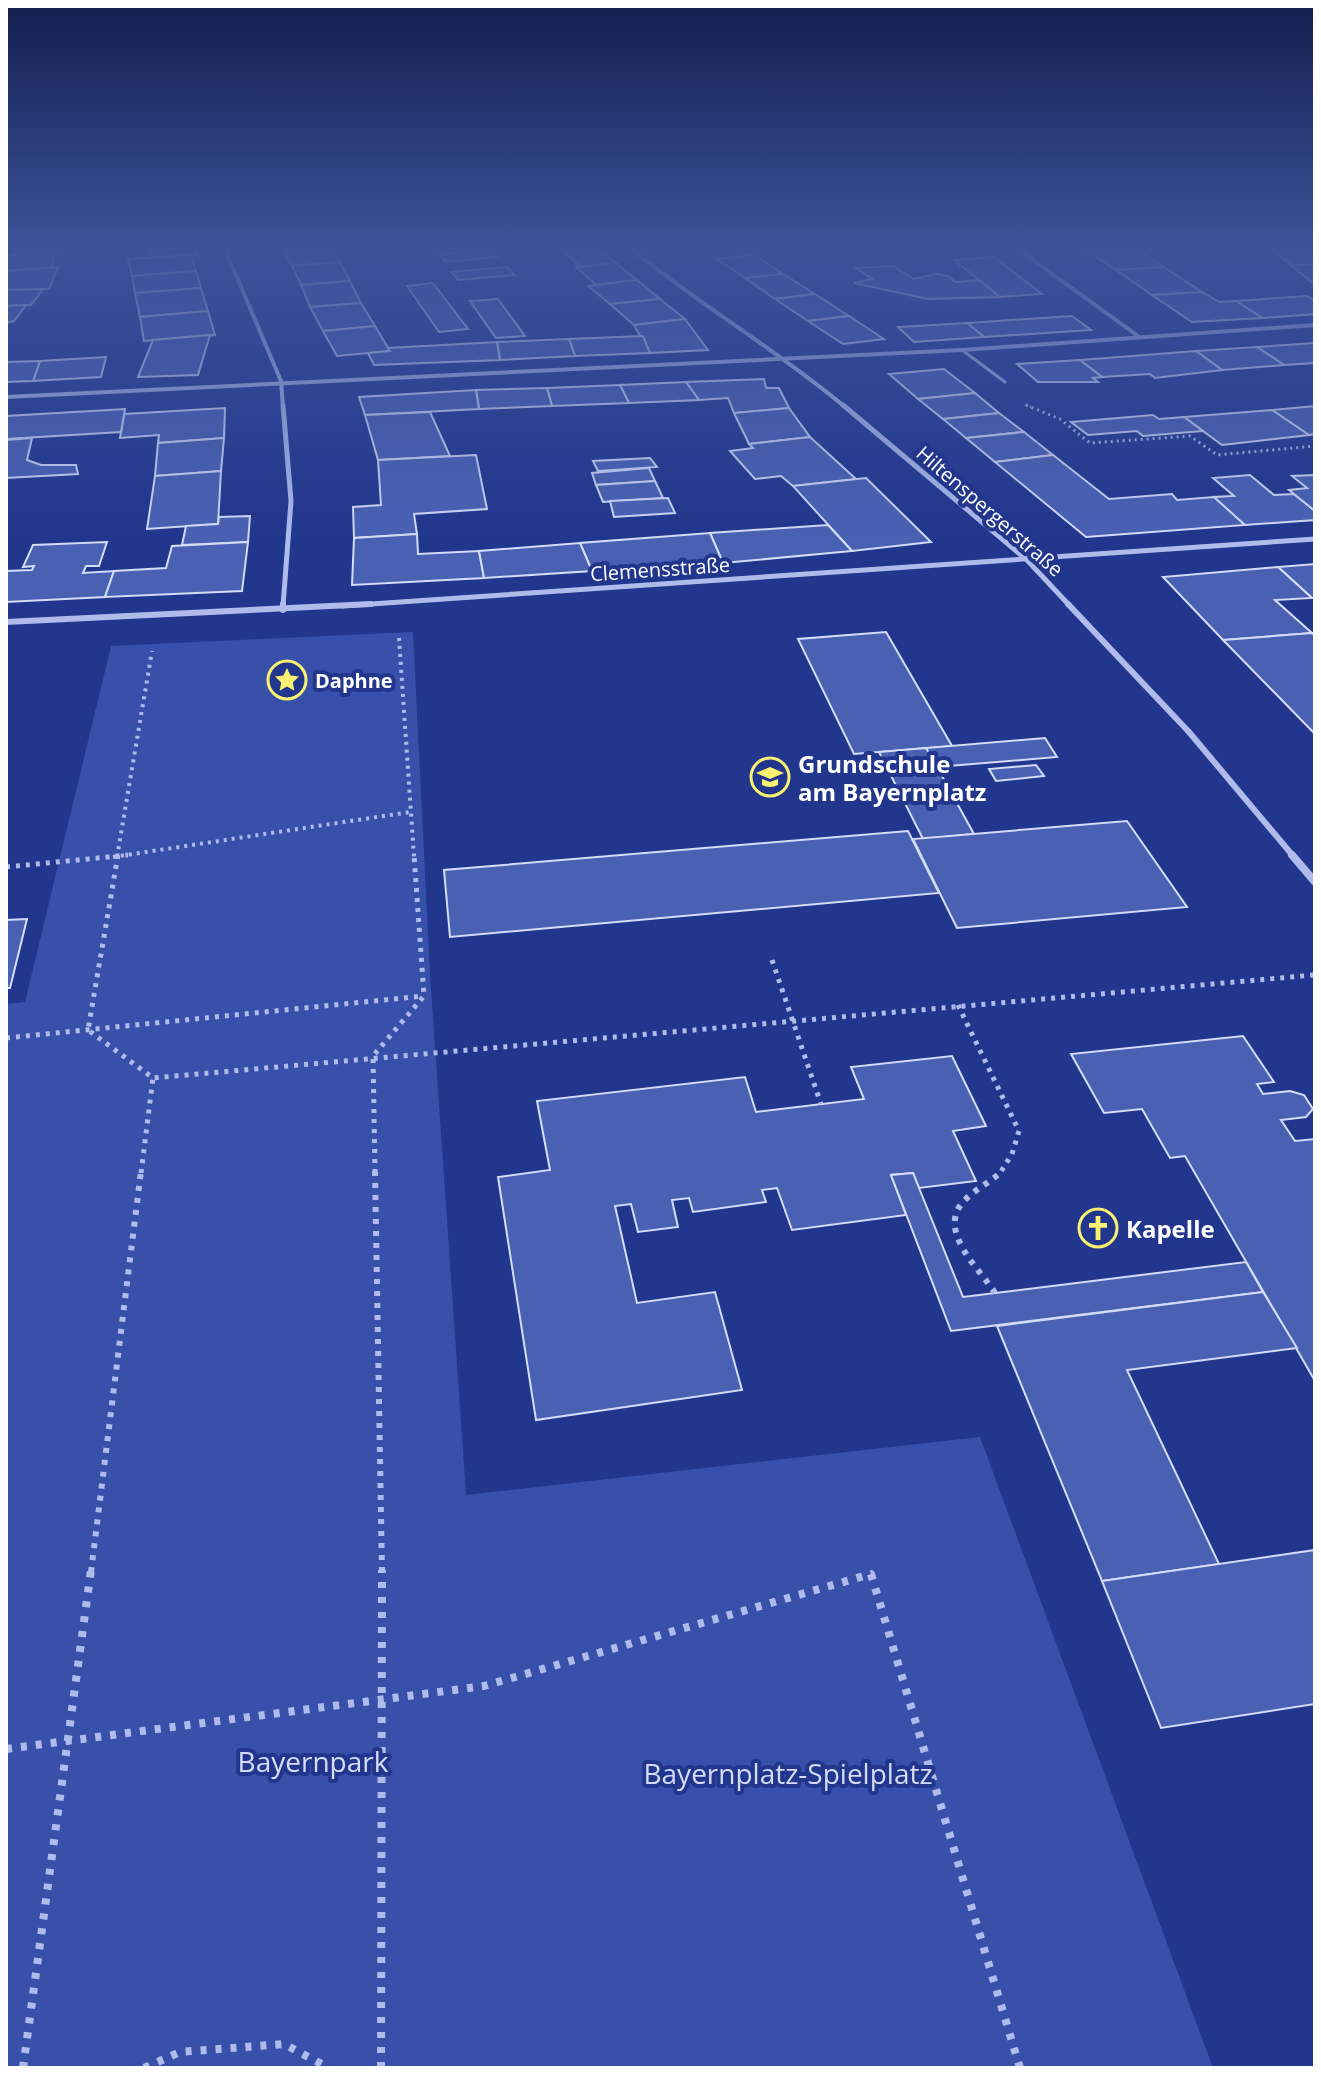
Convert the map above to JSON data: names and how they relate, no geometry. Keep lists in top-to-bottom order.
{
  "streets": {
    "street": ["Hiltenspergerstraße", "Clemensstraße"]
  },
  "crossings": [
    ["Hiltenspergerstraße", "Clemensstraße"]
  ],
  "parks": ["Bayernpark", "Bayernplatz-Spielplatz"],
  "places": {
    "place": ["Daphne"],
    "school or university": ["Grundschule am Bayernplatz"],
    "church": ["Kapelle"]
  }
}
